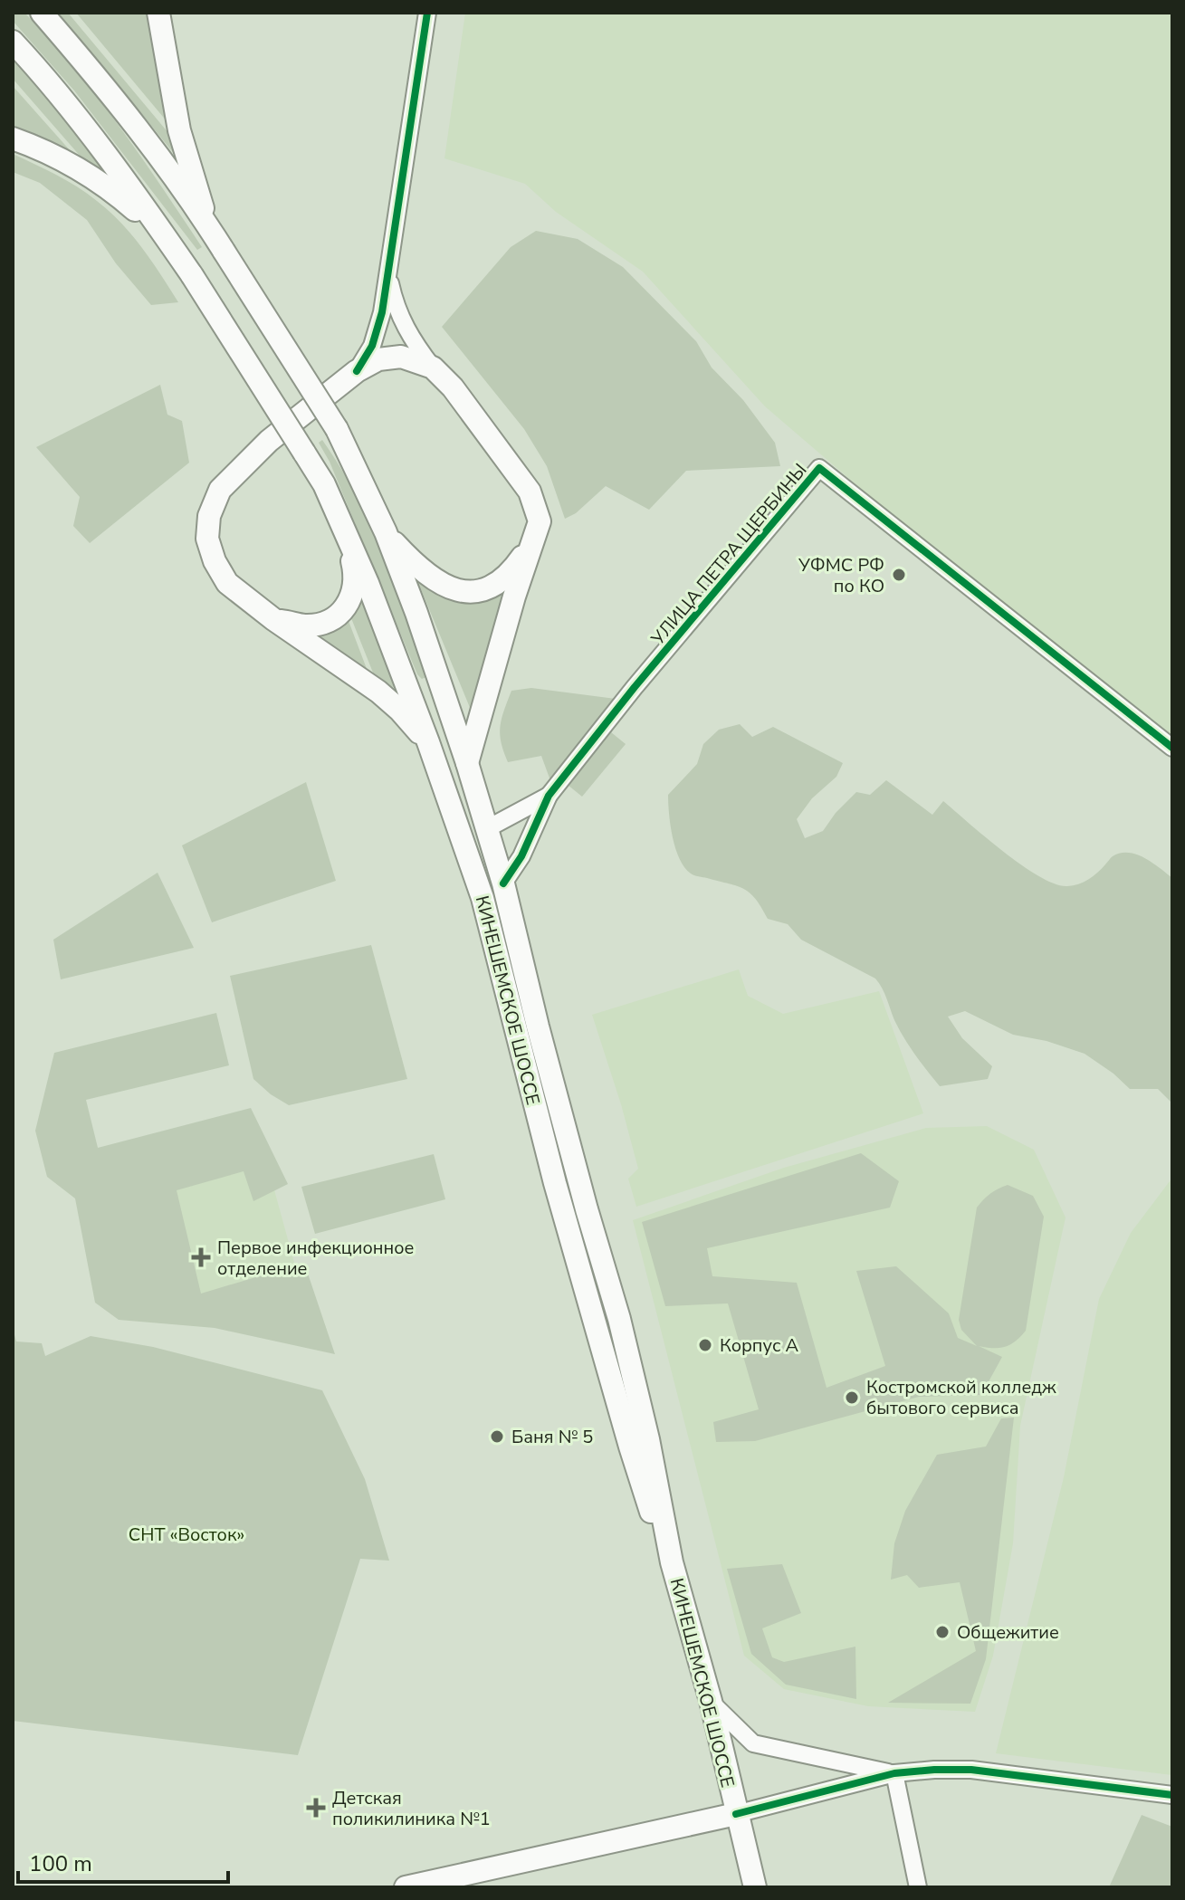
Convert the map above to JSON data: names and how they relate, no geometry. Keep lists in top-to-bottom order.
{
  "streets": {
    "main road": ["КИНЕШЕМСКОЕ ШОССЕ"],
    "street": ["УЛИЦА ПЕТРА ЩЕРБИНЫ"]
  },
  "crossings": [
    ["УЛИЦА ПЕТРА ЩЕРБИНЫ", "КИНЕШЕМСКОЕ ШОССЕ"]
  ],
  "parks": ["СНТ «Восток»"],
  "places": {
    "other": [
      "УФМС РФ по КО",
      "Корпус А",
      "Костромской колледж бытового сервиса",
      "Баня № 5",
      "Общежитие"
    ],
    "health": ["Первое инфекционное отделение", "Детская поликилиника №1"]
  },
  "scale_bar": "100 m"
}
